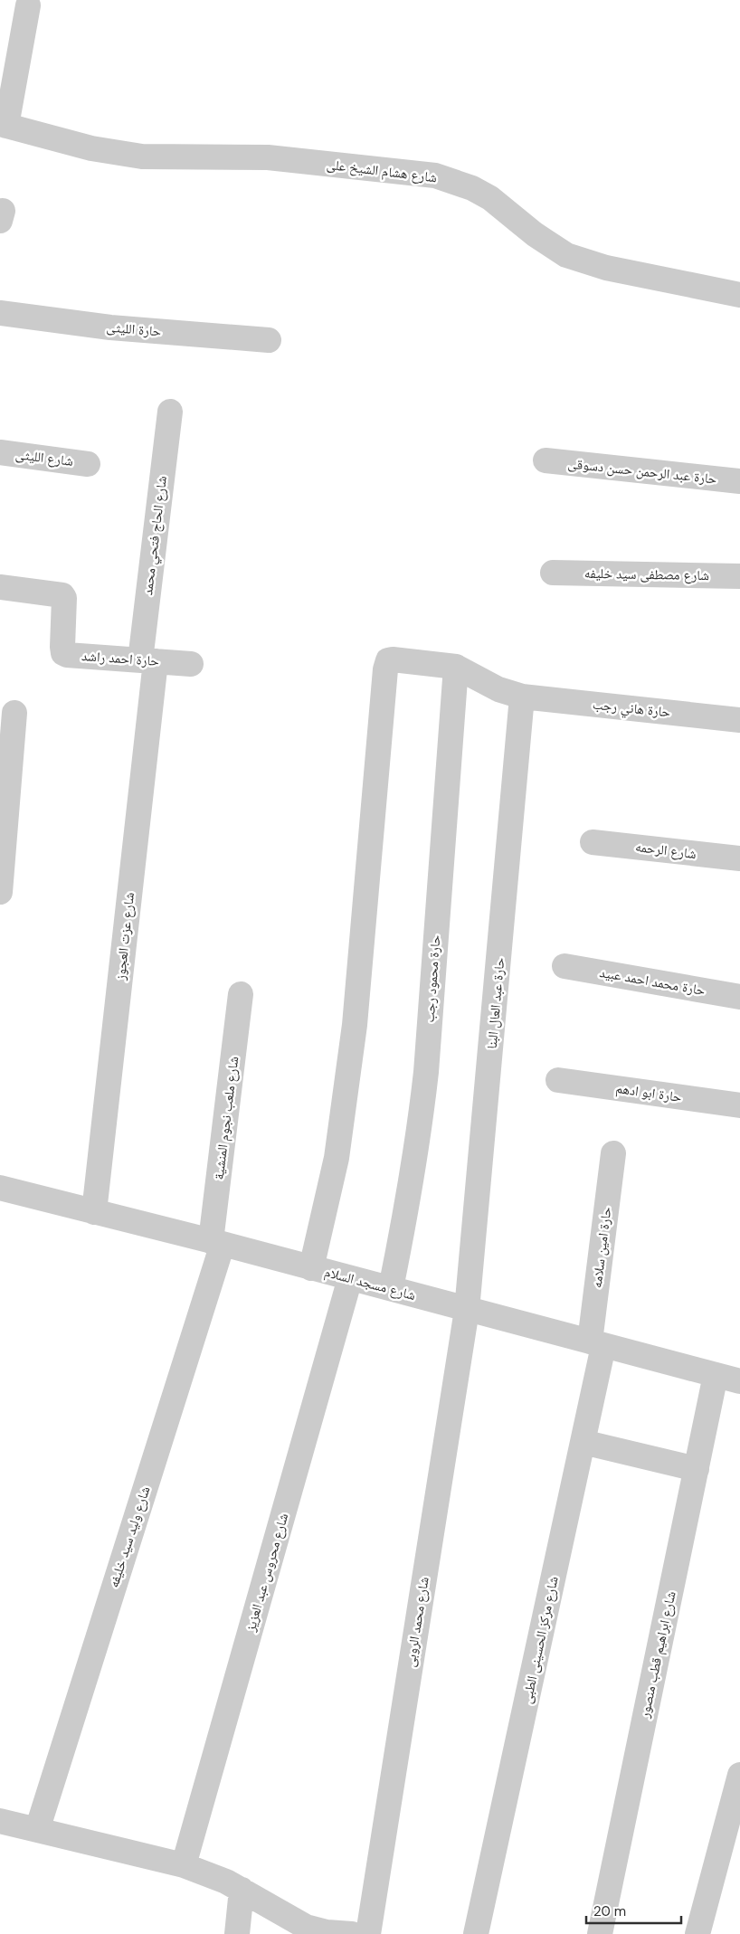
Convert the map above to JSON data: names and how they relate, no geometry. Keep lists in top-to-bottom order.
{
  "streets": {
    "street": [
      "شارع هشام الشيخ على",
      "حارة الليثى",
      "شارع الليثى",
      "حارة عبد الرحمن حسن دسوقى",
      "شارع الحاج فتحي محمد",
      "شارع مصطفى سيد خليفه",
      "حارة احمد راشد",
      "حارة هاني رجب",
      "شارع الرحمه",
      "شارع عزت العجوز",
      "حارة محمود رجب",
      "حارة محمد احمد عبيد",
      "حارة عبد العال البنا",
      "حارة ابو ادهم",
      "شارع ملعب نجوم المنشية",
      "حارة امين سلامه",
      "شارع مسجد السلام",
      "شارع وليد سيد خليفه",
      "شارع محروس عبد العزيز",
      "شارع محمد الروبى",
      "شارع مركز الحسينى الطبى",
      "شارع ابراهيم قطب منصور"
    ]
  },
  "crossings": [
    ["شارع الحاج فتحي محمد", "حارة احمد راشد"],
    ["شارع الحاج فتحي محمد", "شارع عزت العجوز"],
    ["حارة احمد راشد", "شارع عزت العجوز"],
    ["حارة هاني رجب", "حارة محمود رجب"],
    ["حارة هاني رجب", "حارة عبد العال البنا"],
    ["شارع عزت العجوز", "شارع مسجد السلام"],
    ["حارة محمود رجب", "شارع مسجد السلام"],
    ["حارة عبد العال البنا", "شارع مسجد السلام"],
    ["حارة عبد العال البنا", "شارع محمد الروبى"],
    ["شارع ملعب نجوم المنشية", "شارع مسجد السلام"],
    ["شارع ملعب نجوم المنشية", "شارع وليد سيد خليفه"],
    ["حارة امين سلامه", "شارع مسجد السلام"],
    ["حارة امين سلامه", "شارع مركز الحسينى الطبى"],
    ["شارع مسجد السلام", "شارع وليد سيد خليفه"],
    ["شارع مسجد السلام", "شارع محروس عبد العزيز"],
    ["شارع مسجد السلام", "شارع محمد الروبى"],
    ["شارع مسجد السلام", "شارع مركز الحسينى الطبى"],
    ["شارع مسجد السلام", "شارع ابراهيم قطب منصور"]
  ],
  "scale_bar": "20 m"
}
